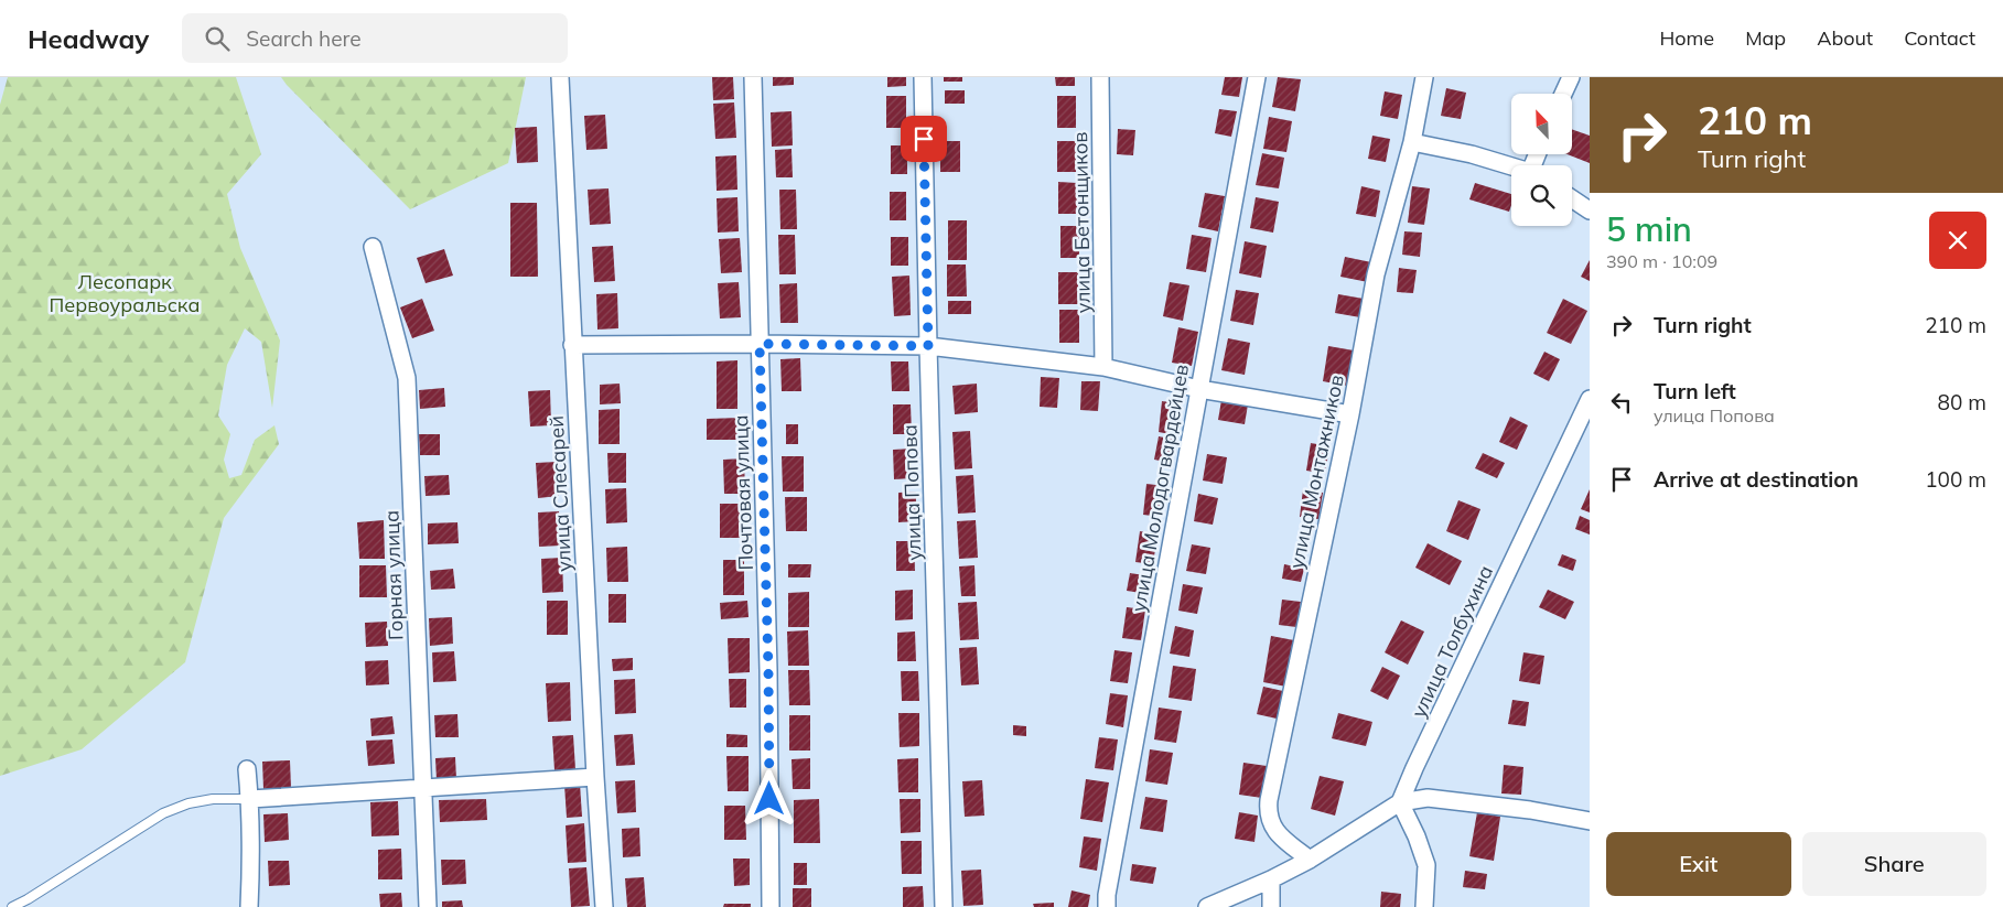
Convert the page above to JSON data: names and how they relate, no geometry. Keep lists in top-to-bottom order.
{
  "streets": {
    "street": [
      "улица Бетонщиков",
      "улица Монтажников",
      "улица Молодогвардейцев",
      "Почтовая улица",
      "улица Попова",
      "улица Слесарей",
      "Горная улица",
      "улица Толбухина"
    ]
  },
  "parks": ["Лесопарк Первоуральска"],
  "north": "top left",
  "page": {
    "header": "Headway",
    "search": "Search here",
    "nav": [
      "Home",
      "Map",
      "About",
      "Contact"
    ],
    "turn": ["210 m", "Turn right"],
    "heading": ["5 min", "390 m · 10:09"],
    "list": [
      {
        "name": "Turn right",
        "value": "210 m"
      },
      {
        "name": "Turn left",
        "note": "улица Попова",
        "value": "80 m"
      },
      {
        "name": "Arrive at destination",
        "value": "100 m"
      }
    ],
    "buttons": ["Exit", "Share"]
  }
}
